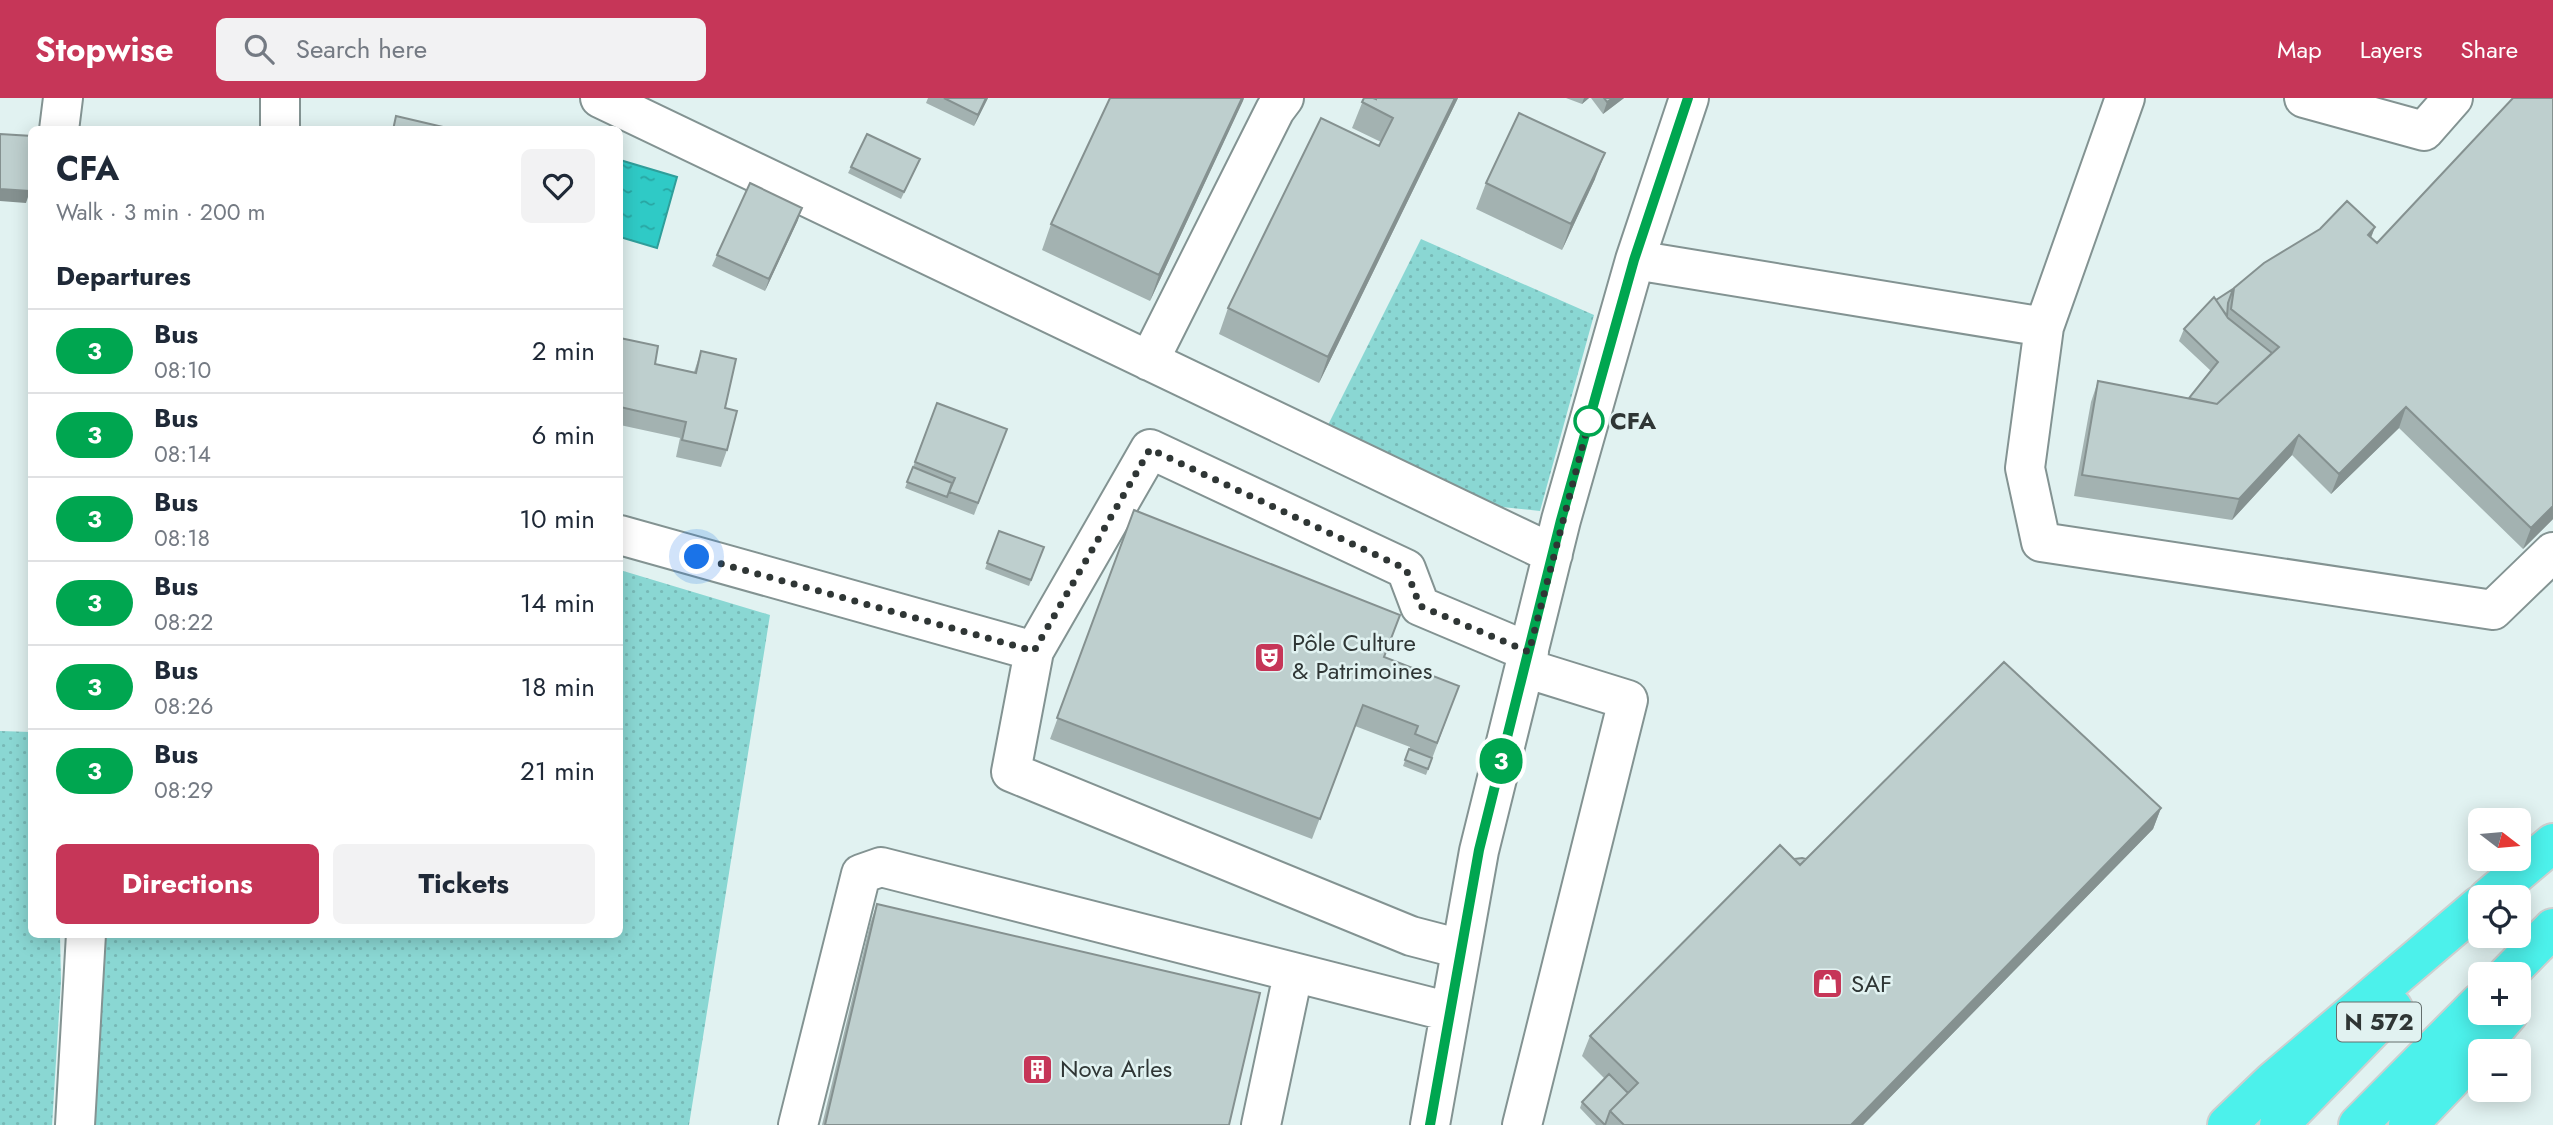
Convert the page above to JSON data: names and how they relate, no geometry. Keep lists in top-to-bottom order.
{
  "streets": {
    "highway": ["N 572"]
  },
  "places": {
    "other": ["CFA"],
    "theatre": ["Pôle Culture & Patrimoines"],
    "shop": ["SAF"],
    "building": ["Nova Arles"]
  },
  "lines": ["bus line 3"],
  "north": "right",
  "page": {
    "header": "Stopwise",
    "search": "Search here",
    "nav": ["Map", "Layers", "Share"],
    "on_map": "3",
    "heading": [
      ["CFA", "Walk · 3 min · 200 m"],
      "Departures"
    ],
    "list": [
      {
        "mark": "3",
        "name": "Bus",
        "note": "08:10",
        "value": "2 min"
      },
      {
        "mark": "3",
        "name": "Bus",
        "note": "08:14",
        "value": "6 min"
      },
      {
        "mark": "3",
        "name": "Bus",
        "note": "08:18",
        "value": "10 min"
      },
      {
        "mark": "3",
        "name": "Bus",
        "note": "08:22",
        "value": "14 min"
      },
      {
        "mark": "3",
        "name": "Bus",
        "note": "08:26",
        "value": "18 min"
      },
      {
        "mark": "3",
        "name": "Bus",
        "note": "08:29",
        "value": "21 min"
      }
    ],
    "map_buttons": ["+", "−"],
    "buttons": ["Directions", "Tickets"]
  }
}
